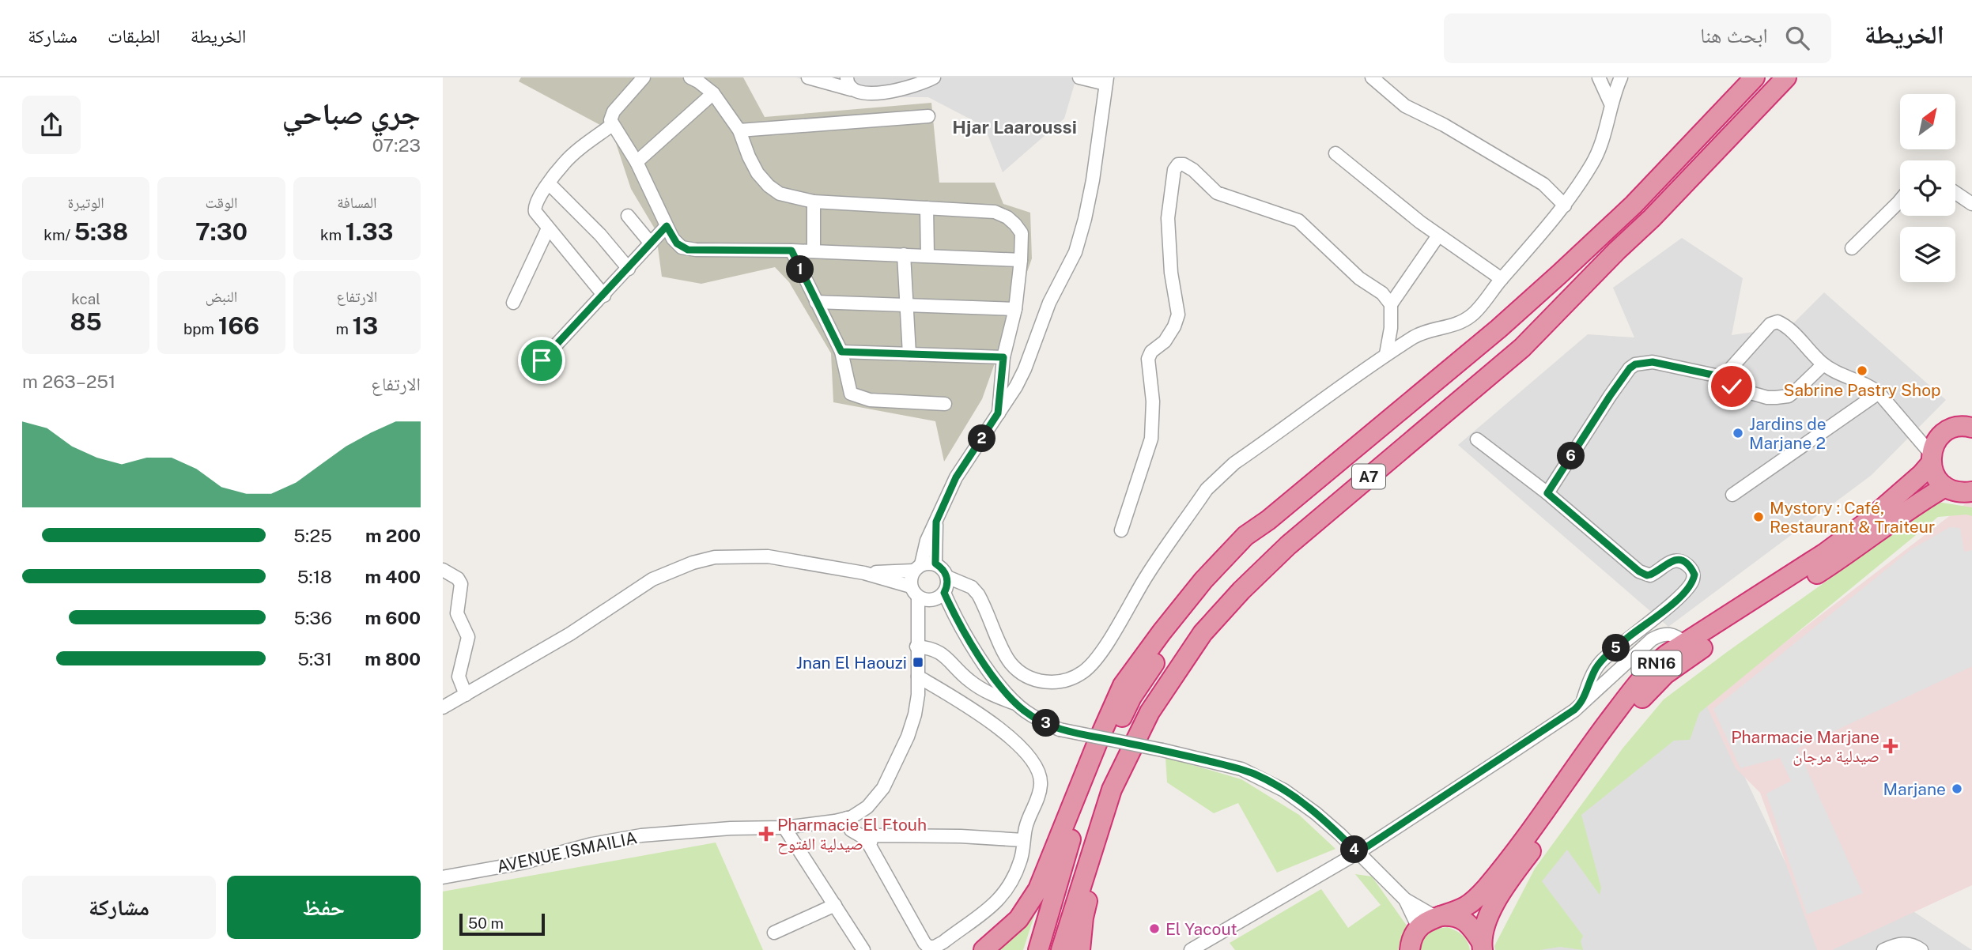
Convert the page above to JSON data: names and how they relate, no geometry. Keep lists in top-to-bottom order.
{
  "streets": {
    "highway": ["A7", "RN16"],
    "street": ["AVENUE ISMAILIA"]
  },
  "districts": ["Hjar Laaroussi"],
  "places": {
    "other": [
      "Sabrine Pastry Shop",
      "Jardins de Marjane 2",
      "Mystory : Café, Restaurant & Traiteur",
      "Marjane",
      "El Yacout"
    ],
    "transit": ["Jnan El Haouzi"],
    "health": ["Pharmacie Marjane صيدلية مرجان", "Pharmacie El Ftouh صيدلية الفتوح"]
  },
  "scale_bar": "50 m",
  "north": "top right",
  "page": {
    "header": "الخريطة",
    "search": "ابحث هنا",
    "nav": ["الخريطة", "الطبقات", "مشاركة"],
    "heading": ["جري صباحي", "07:23"],
    "stats": [
      ["المسافة", "1.33 km"],
      ["الوقت", "7:30"],
      ["الوتيرة", "5:38 /km"],
      ["الارتفاع", "13 m"],
      ["النبض", "166 bpm"],
      ["kcal", "85"]
    ],
    "pins": [
      "1",
      "2",
      "6",
      "5",
      "3",
      "4"
    ],
    "chart": ["الارتفاع", "251–263 m"],
    "list": [
      {
        "name": "200 m",
        "note": "5:25"
      },
      {
        "name": "400 m",
        "note": "5:18"
      },
      {
        "name": "600 m",
        "note": "5:36"
      },
      {
        "name": "800 m",
        "note": "5:31"
      }
    ],
    "buttons": ["حفظ", "مشاركة"],
    "scale": "50 m"
  }
}
